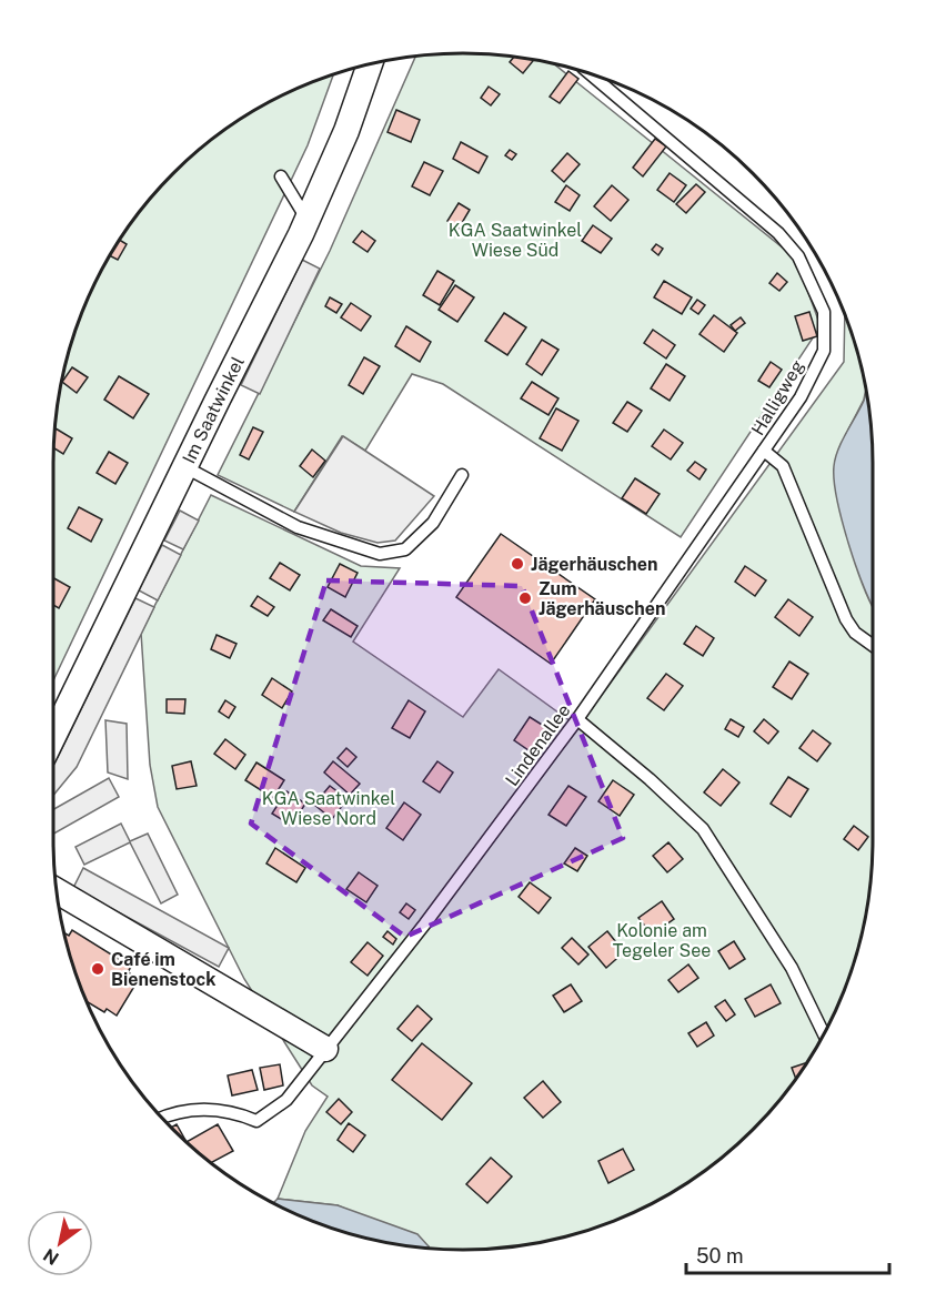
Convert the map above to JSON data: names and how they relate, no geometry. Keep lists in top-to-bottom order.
{
  "streets": {
    "street": ["Im Saatwinkel"],
    "lane": ["Halligweg", "Lindenallee"]
  },
  "crossings": [
    ["Halligweg", "Lindenallee"]
  ],
  "parks": ["KGA Saatwinkel Wiese Süd", "KGA Saatwinkel Wiese Nord", "Kolonie am Tegeler See"],
  "places": ["Jägerhäuschen", "Zum Jägerhäuschen", "Café im Bienenstock"],
  "scale_bar": "50 m",
  "north": "bottom left"
}
